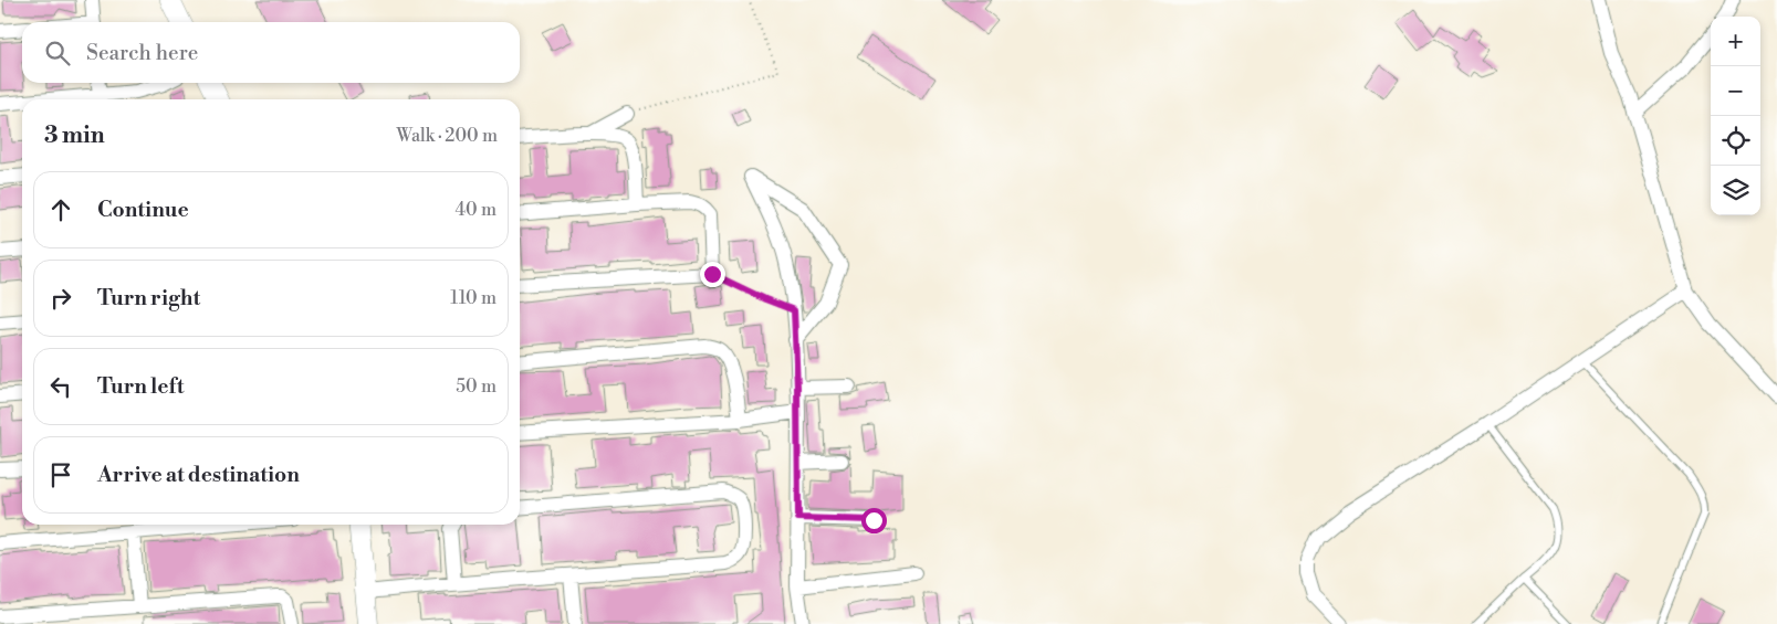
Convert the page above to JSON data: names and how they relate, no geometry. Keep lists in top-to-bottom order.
{
  "page": {
    "map_buttons": ["+", "−"],
    "search": "Search here",
    "heading": ["3 min", "Walk · 200 m"],
    "list": [
      ["Continue", "40 m"],
      ["Turn right", "110 m"],
      ["Turn left", "50 m"],
      "Arrive at destination"
    ]
  }
}
